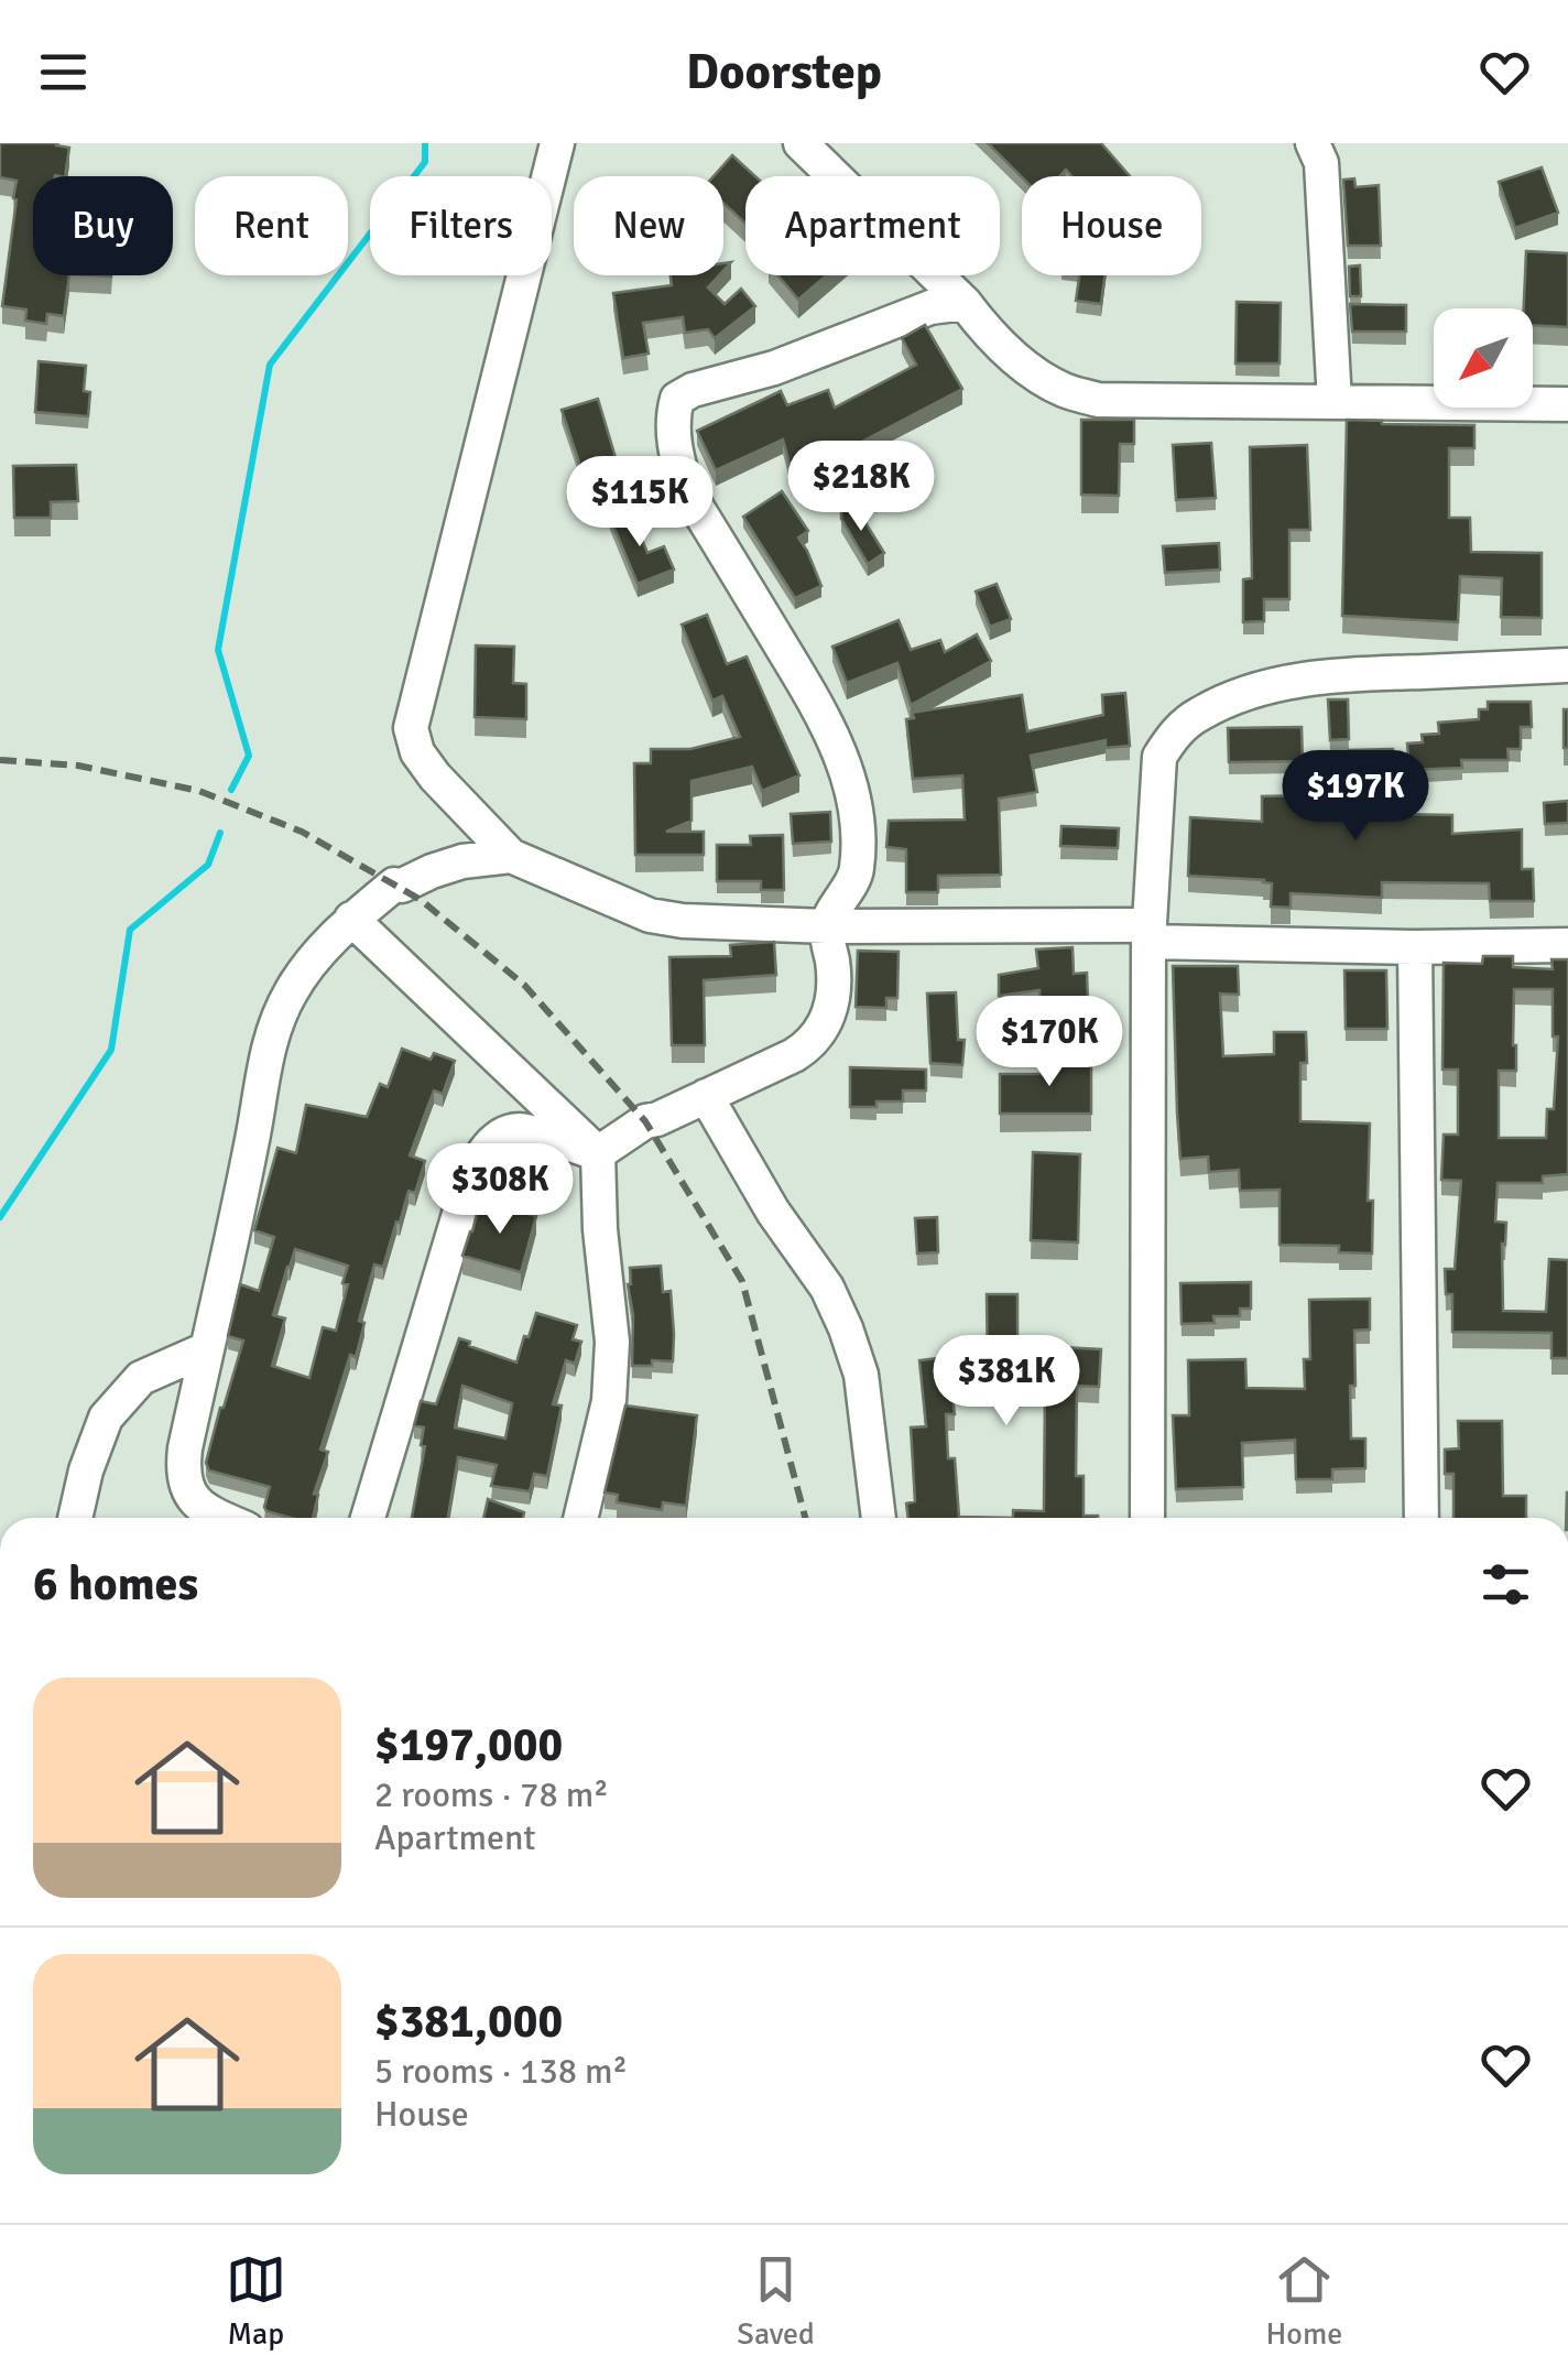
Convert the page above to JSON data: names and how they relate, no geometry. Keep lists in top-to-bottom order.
{
  "north": "bottom left",
  "page": {
    "header": "Doorstep",
    "chip": [
      "Buy",
      "Rent",
      "Filters",
      "New",
      "Apartment",
      "House"
    ],
    "price": [
      "$218K",
      "$115K",
      "$197K",
      "$170K",
      "$308K",
      "$381K"
    ],
    "heading": "6 homes",
    "list": [
      {
        "name": "$197,000",
        "note": "2 rooms · 78 m² · Apartment"
      },
      {
        "name": "$381,000",
        "note": "5 rooms · 138 m² · House"
      }
    ],
    "tabs": ["Map", "Saved", "Home"]
  }
}
